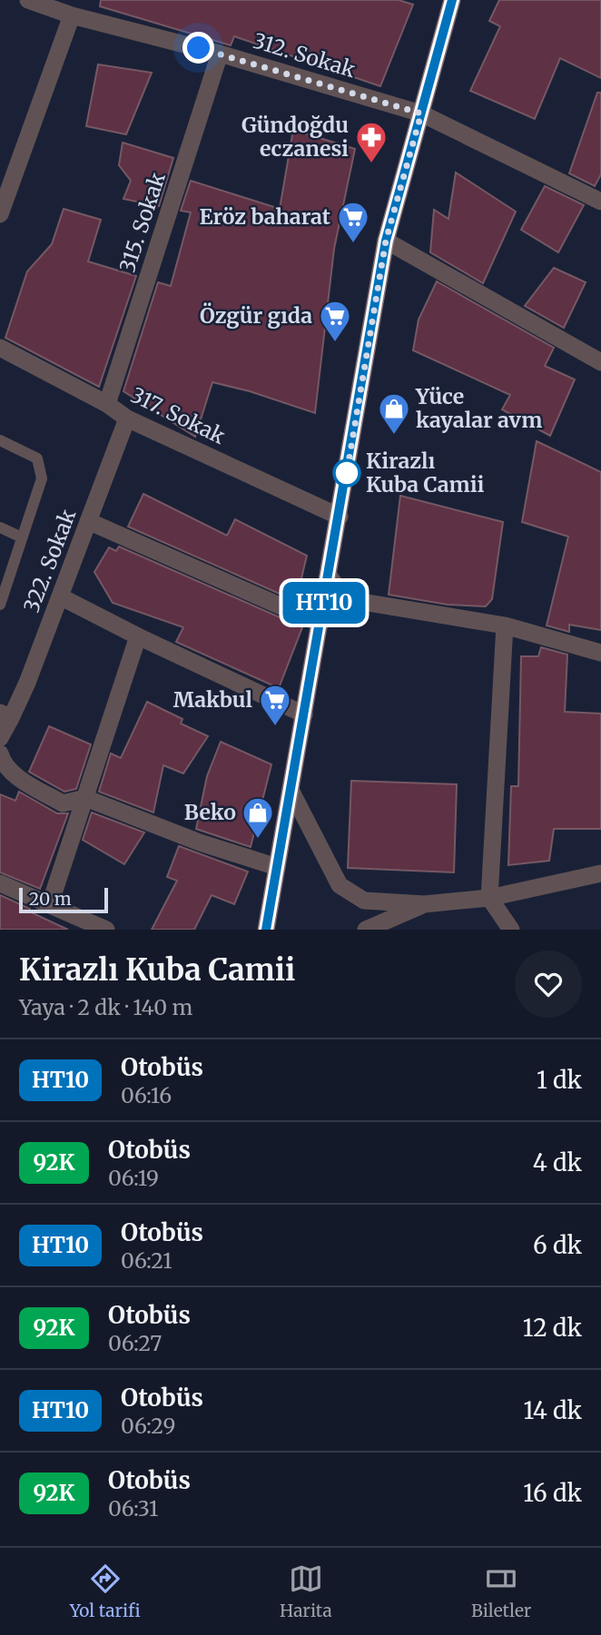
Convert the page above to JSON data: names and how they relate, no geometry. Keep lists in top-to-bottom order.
{
  "streets": {
    "street": [
      "312. Sokak",
      "315. Sokak",
      "317. Sokak",
      "322. Sokak"
    ]
  },
  "crossings": [
    ["312. Sokak", "315. Sokak"],
    ["315. Sokak", "317. Sokak"],
    ["317. Sokak", "322. Sokak"]
  ],
  "places": {
    "pharmacy": ["Gündoğdu eczanesi"],
    "supermarket": ["Eröz baharat", "Özgür gıda", "Makbul"],
    "shop": ["Yüce kayalar avm", "Beko"],
    "other": ["Kirazlı Kuba Camii"]
  },
  "lines": ["bus line HT10"],
  "scale_bar": "20 m",
  "page": {
    "on_map": "HT10",
    "scale": "20 m",
    "heading": ["Kirazlı Kuba Camii", "Yaya · 2 dk · 140 m"],
    "list": [
      {
        "mark": "HT10",
        "name": "Otobüs",
        "note": "06:16",
        "value": "1 dk"
      },
      {
        "mark": "92K",
        "name": "Otobüs",
        "note": "06:19",
        "value": "4 dk"
      },
      {
        "mark": "HT10",
        "name": "Otobüs",
        "note": "06:21",
        "value": "6 dk"
      },
      {
        "mark": "92K",
        "name": "Otobüs",
        "note": "06:27",
        "value": "12 dk"
      },
      {
        "mark": "HT10",
        "name": "Otobüs",
        "note": "06:29",
        "value": "14 dk"
      },
      {
        "mark": "92K",
        "name": "Otobüs",
        "note": "06:31",
        "value": "16 dk"
      }
    ],
    "tabs": ["Yol tarifi", "Harita", "Biletler"]
  }
}
